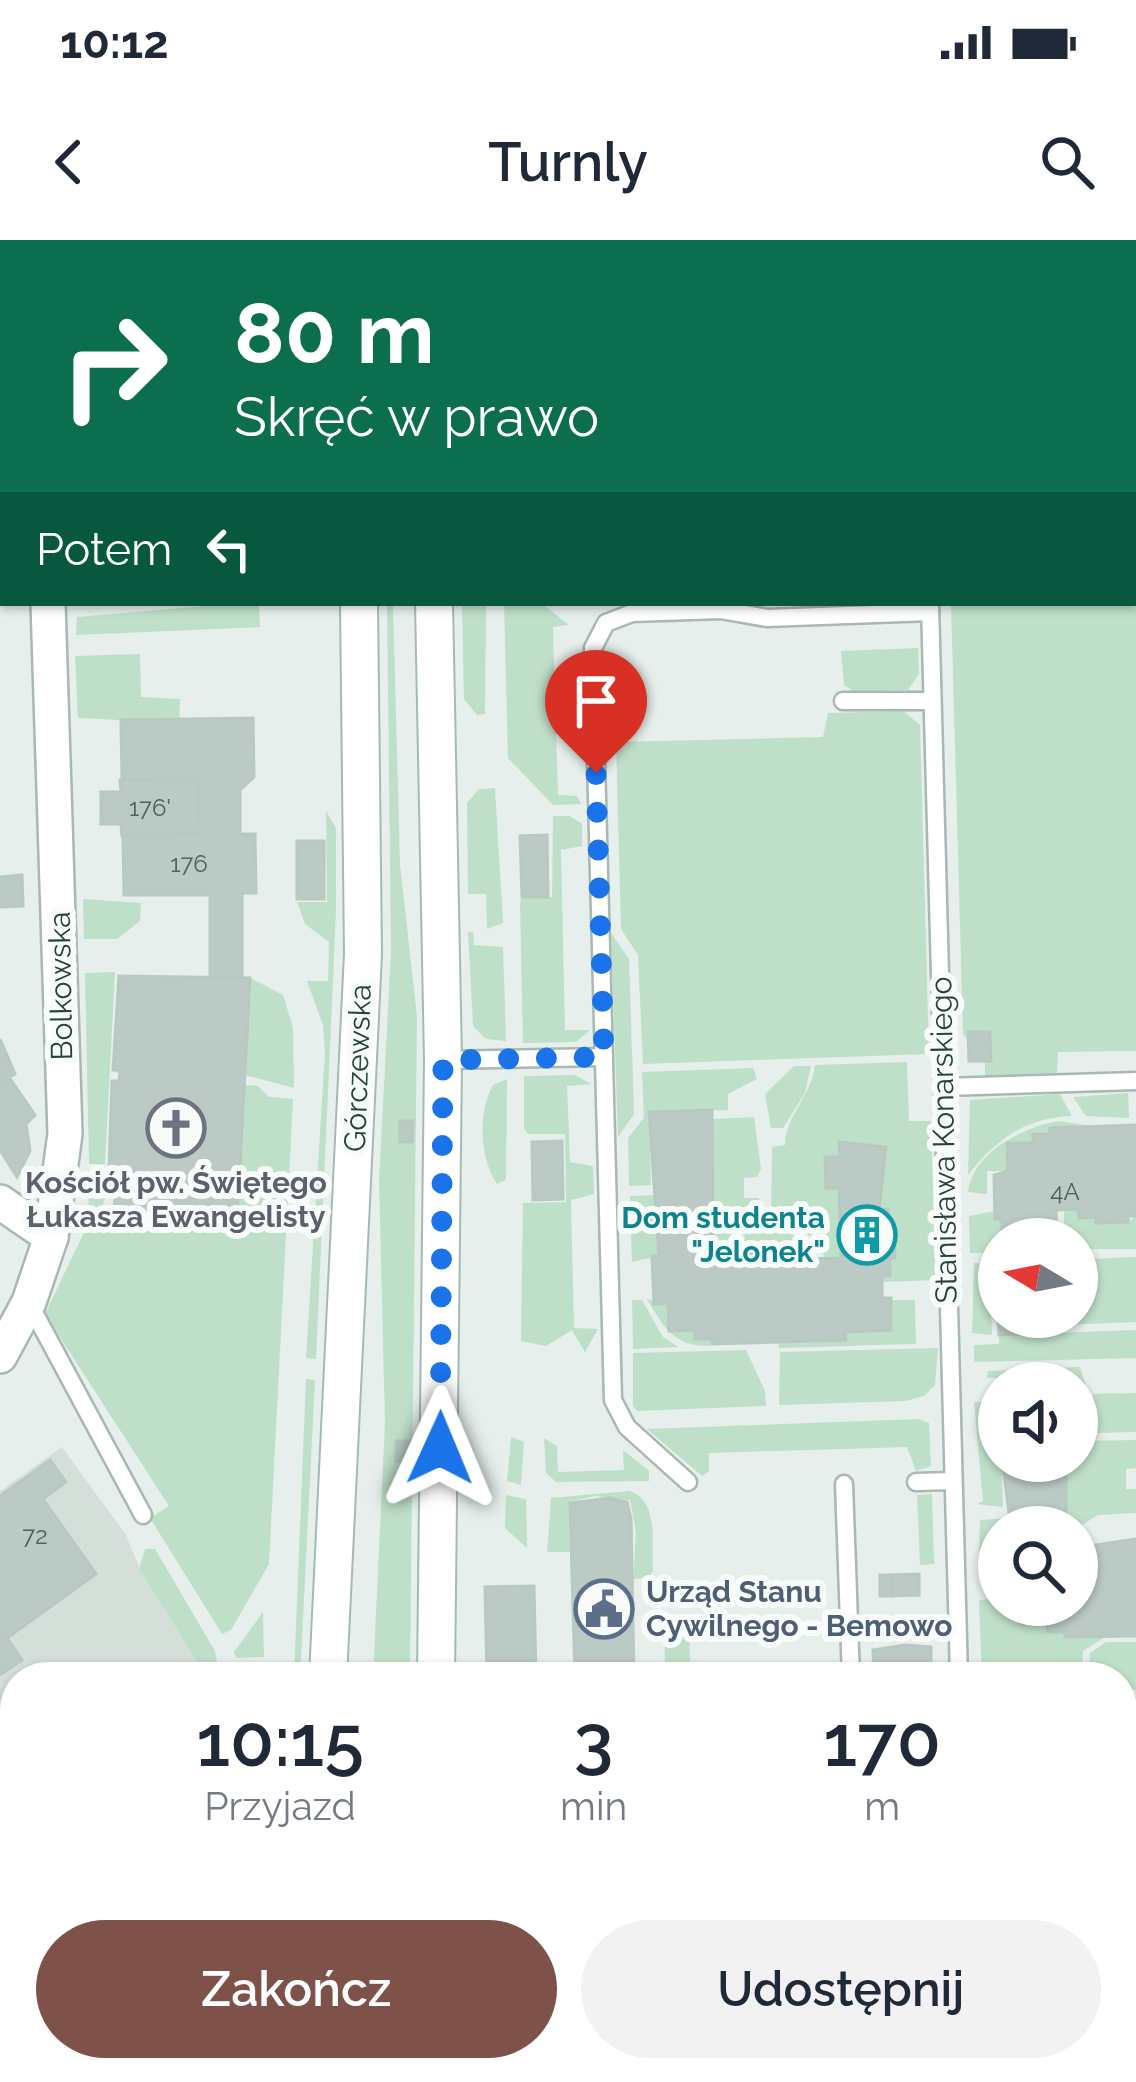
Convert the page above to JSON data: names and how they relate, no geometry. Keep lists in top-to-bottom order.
{
  "streets": {
    "main road": ["Górczewska"],
    "street": ["Bolkowska"],
    "lane": ["Stanisława Konarskiego"]
  },
  "places": {
    "church": ["Kościół pw. Świętego Łukasza Ewangelisty"],
    "building": ["Dom studenta \"Jelonek\""],
    "public building": ["Urząd Stanu Cywilnego - Bemowo"]
  },
  "house_numbers": [
    "176'",
    "176",
    "4A",
    "72"
  ],
  "north": "left",
  "page": {
    "status": "10:12",
    "header": "Turnly",
    "turn": ["80 m", "Skręć w prawo"],
    "then": "Potem",
    "eta": [
      "10:15",
      "Przyjazd",
      "3",
      "min",
      "170",
      "m"
    ],
    "buttons": ["Zakończ", "Udostępnij"]
  }
}
